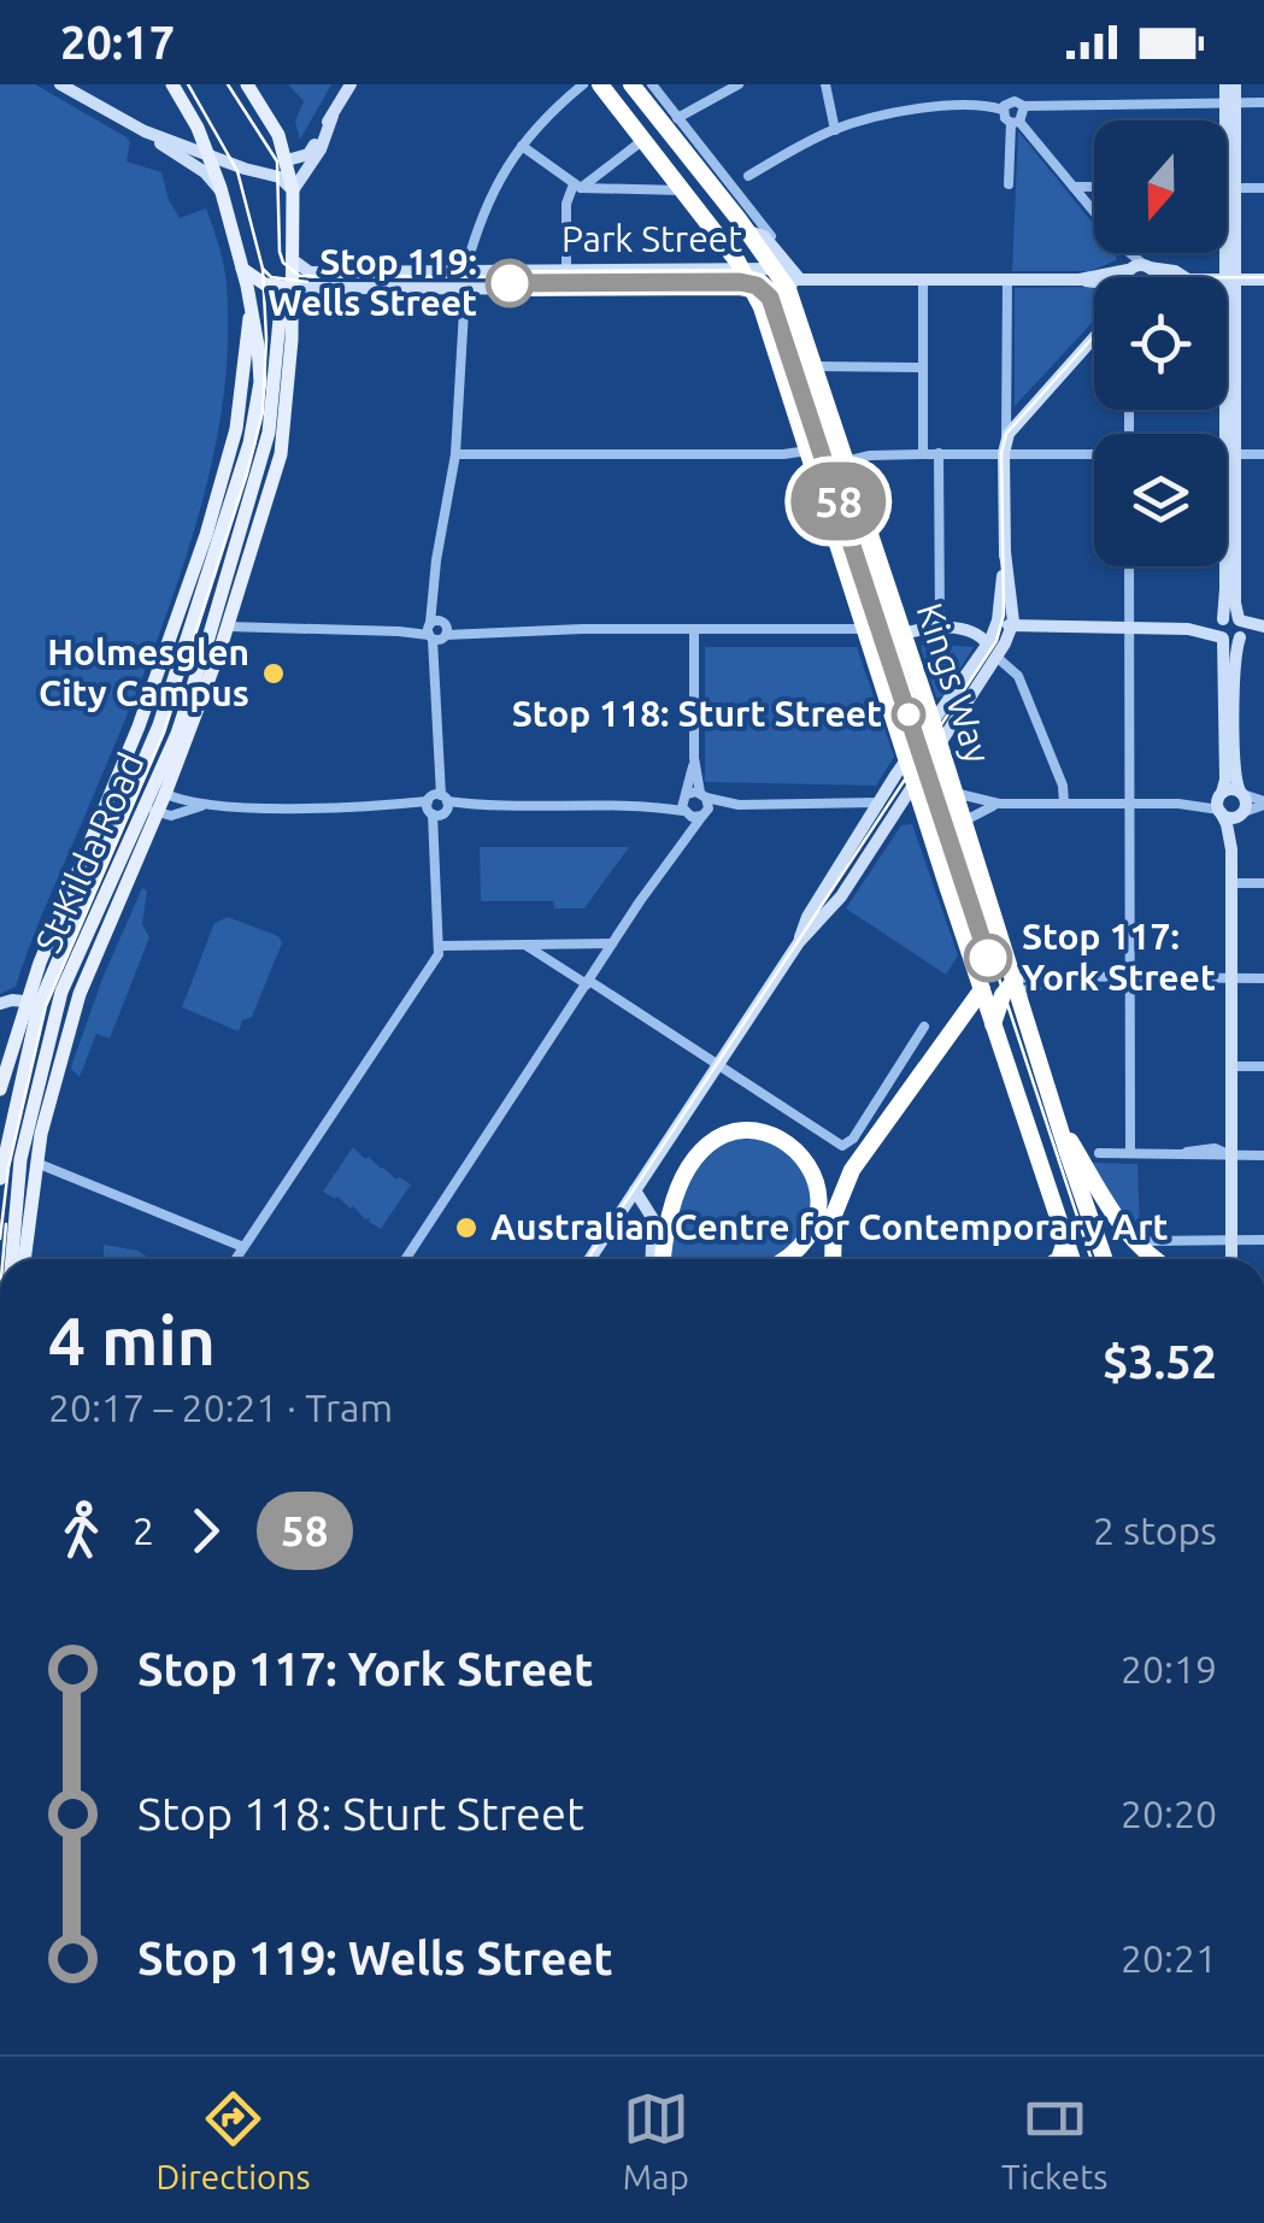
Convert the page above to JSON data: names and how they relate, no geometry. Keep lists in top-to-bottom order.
{
  "streets": {
    "highway": ["Kings Way"],
    "main road": ["St Kilda Road"],
    "street": ["Park Street"]
  },
  "crossings": [
    ["Park Street", "Kings Way"],
    ["Park Street", "St Kilda Road"]
  ],
  "places": [
    "Stop 119: Wells Street",
    "Holmesglen City Campus",
    "Stop 118: Sturt Street",
    "Stop 117: York Street",
    "Australian Centre for Contemporary Art"
  ],
  "lines": ["tram line 58"],
  "north": "bottom",
  "page": {
    "status": "20:17",
    "on_map": "58",
    "heading": ["4 min", "20:17 – 20:21 · Tram", "$3.52"],
    "legs": ["2", "58", "2 stops"],
    "list": [
      {
        "name": "Stop 117: York Street",
        "value": "20:19"
      },
      {
        "name": "Stop 118: Sturt Street",
        "value": "20:20"
      },
      {
        "name": "Stop 119: Wells Street",
        "value": "20:21"
      }
    ],
    "tabs": ["Directions", "Map", "Tickets"]
  }
}
